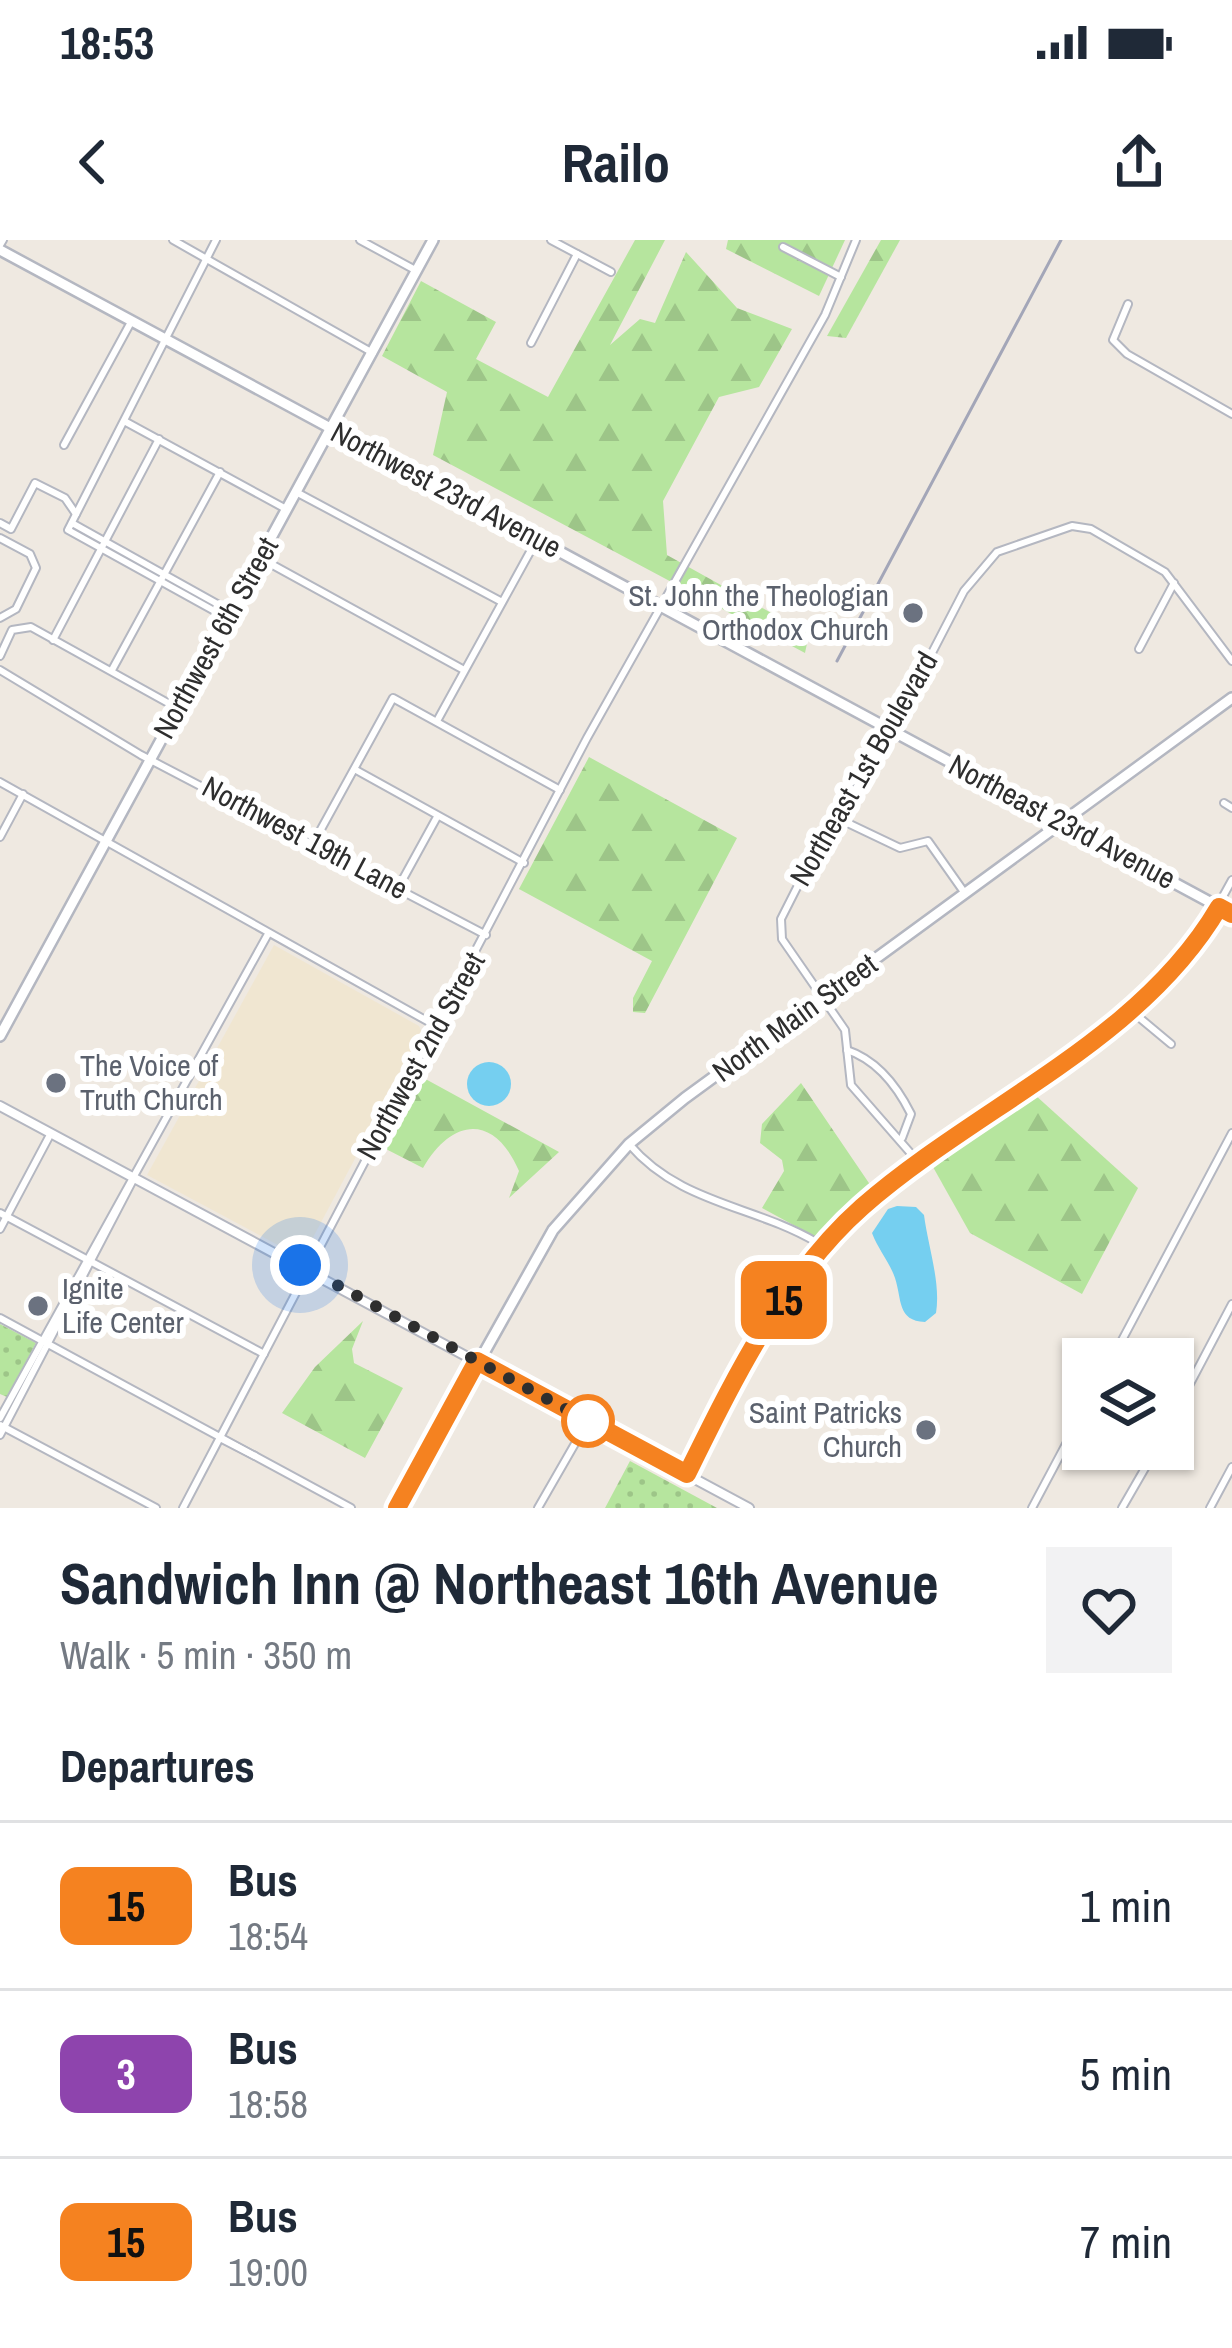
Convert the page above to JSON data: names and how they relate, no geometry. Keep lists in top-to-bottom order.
{
  "streets": {
    "main road": [
      "Northwest 23rd Avenue",
      "Northwest 6th Street",
      "Northeast 23rd Avenue",
      "North Main Street"
    ],
    "street": ["Northeast 1st Boulevard", "Northwest 19th Lane", "Northwest 2nd Street"]
  },
  "crossings": [
    ["Northwest 23rd Avenue", "Northwest 6th Street"],
    ["Northwest 23rd Avenue", "Northeast 1st Boulevard"],
    ["Northwest 23rd Avenue", "Northeast 23rd Avenue"],
    ["Northwest 23rd Avenue", "Northwest 2nd Street"],
    ["Northwest 6th Street", "Northwest 19th Lane"],
    ["Northeast 1st Boulevard", "Northeast 23rd Avenue"],
    ["Northeast 1st Boulevard", "North Main Street"],
    ["Northeast 23rd Avenue", "North Main Street"],
    ["Northwest 19th Lane", "Northwest 2nd Street"]
  ],
  "places": [
    "St. John the Theologian Orthodox Church",
    "The Voice of Truth Church",
    "Ignite Life Center",
    "Saint Patricks Church"
  ],
  "lines": ["bus line 15"],
  "page": {
    "status": "18:53",
    "header": "Railo",
    "on_map": "15",
    "heading": [
      ["Sandwich Inn @ Northeast 16th Avenue", "Walk · 5 min · 350 m"],
      "Departures"
    ],
    "list": [
      {
        "mark": "15",
        "name": "Bus",
        "note": "18:54",
        "value": "1 min"
      },
      {
        "mark": "3",
        "name": "Bus",
        "note": "18:58",
        "value": "5 min"
      },
      {
        "mark": "15",
        "name": "Bus",
        "note": "19:00",
        "value": "7 min"
      }
    ]
  }
}
